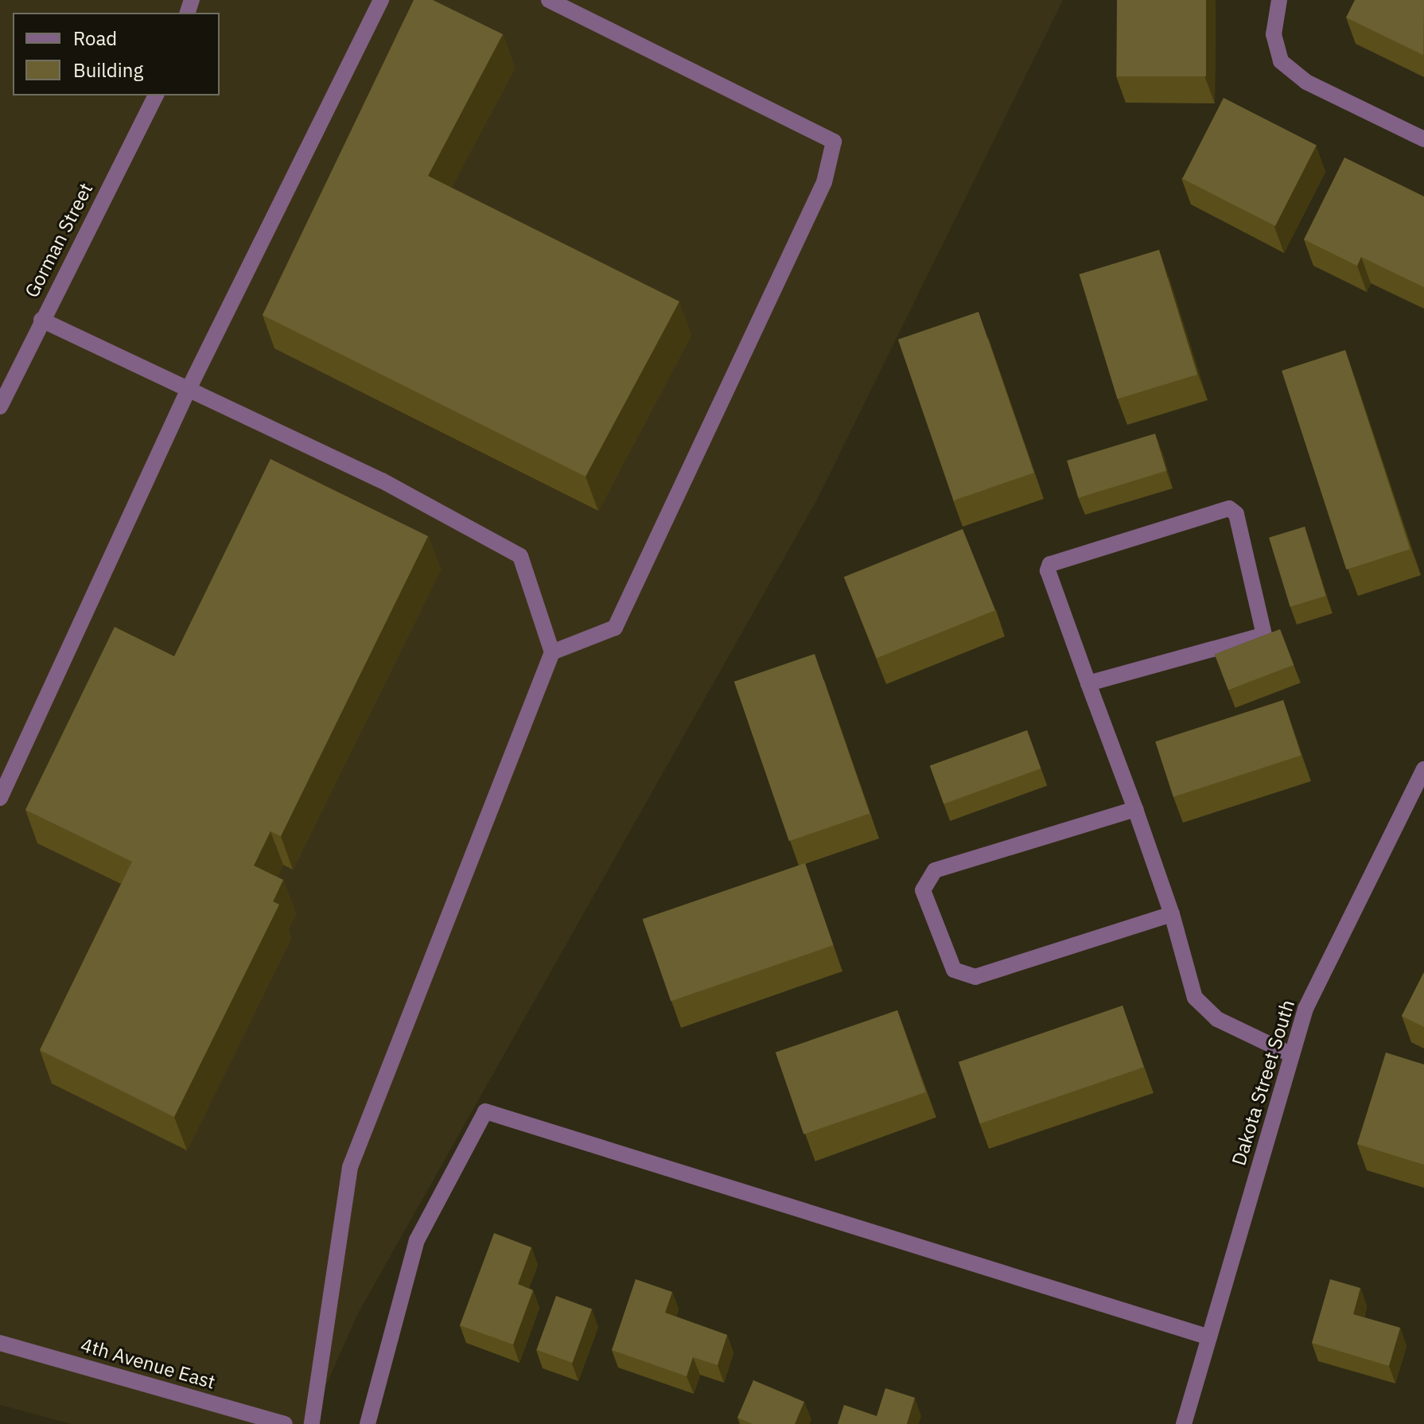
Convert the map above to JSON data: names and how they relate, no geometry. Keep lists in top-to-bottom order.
{
  "streets": {
    "street": ["Gorman Street", "Dakota Street South", "4th Avenue East"]
  },
  "legend": ["Road", "Building"]
}
